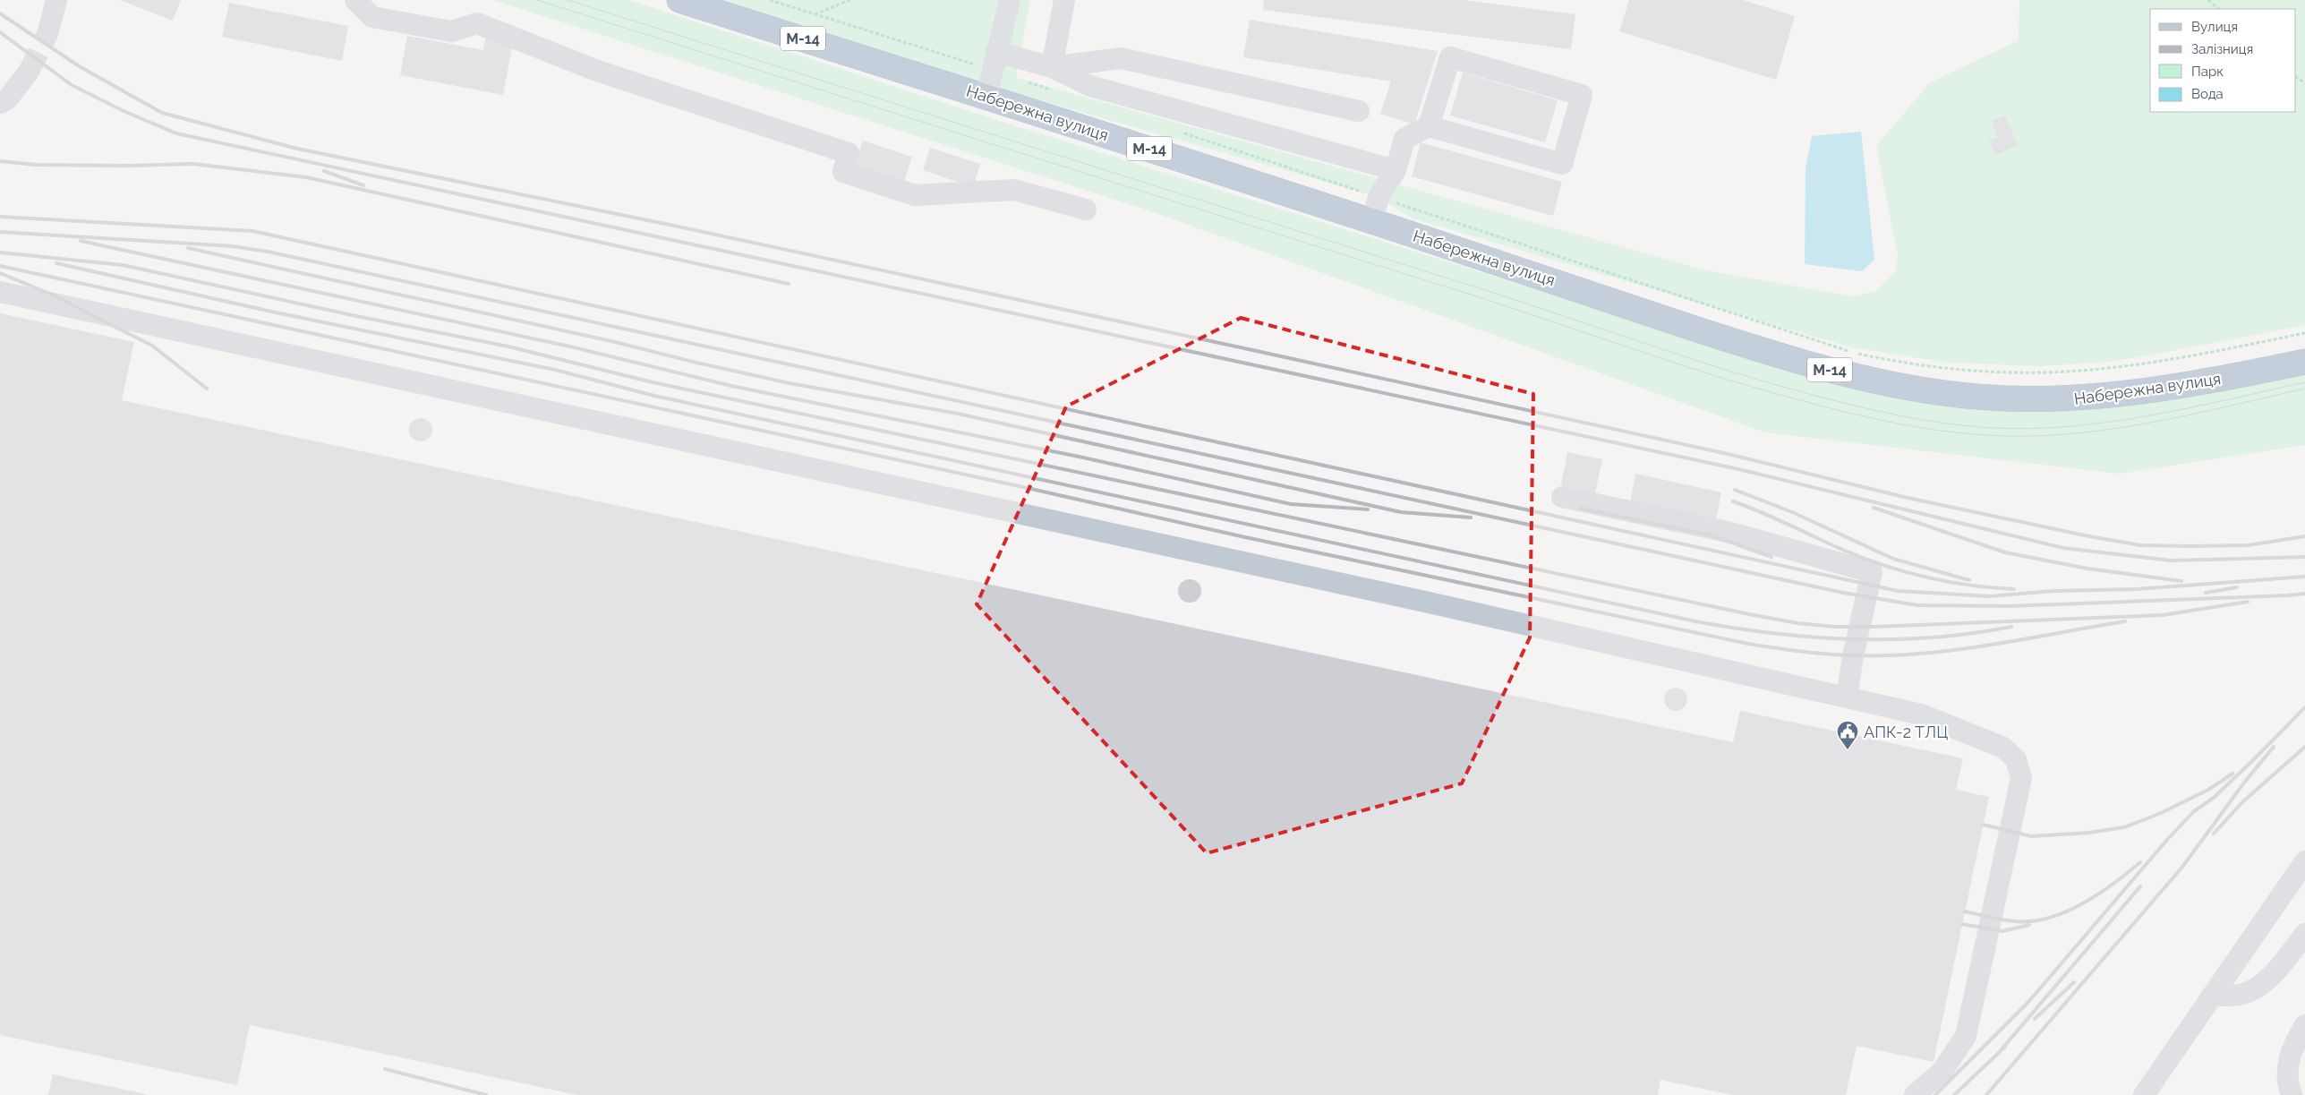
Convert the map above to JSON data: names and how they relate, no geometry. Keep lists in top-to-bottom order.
{
  "streets": {
    "highway": ["М-14", "Набережна вулиця"]
  },
  "places": {
    "public building": ["АПК-2 ТЛЦ"]
  },
  "legend": [
    "Вулиця",
    "Залізниця",
    "Парк",
    "Вода"
  ]
}
